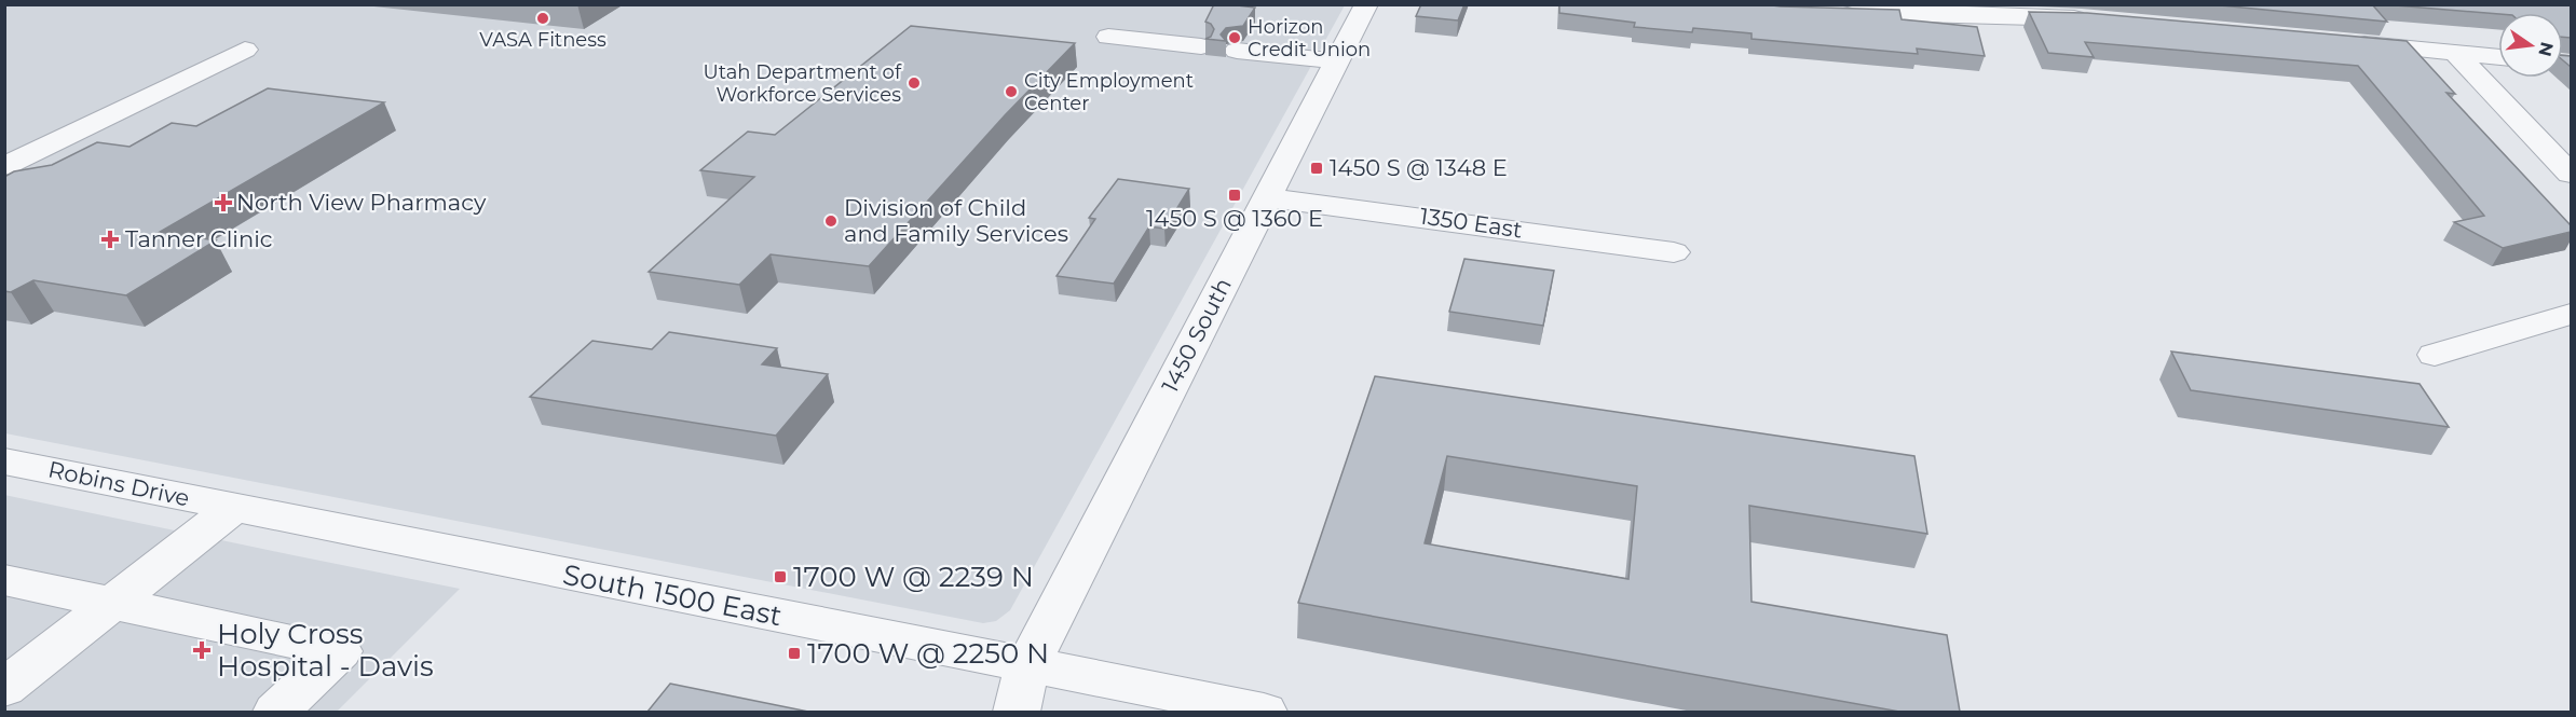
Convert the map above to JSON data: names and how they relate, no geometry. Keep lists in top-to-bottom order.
{
  "streets": {
    "street": [
      "1350 East",
      "1450 South",
      "Robins Drive",
      "South 1500 East"
    ]
  },
  "crossings": [
    ["1350 East", "1450 South"],
    ["1450 South", "South 1500 East"],
    ["Robins Drive", "South 1500 East"]
  ],
  "places": {
    "other": [
      "VASA Fitness",
      "Horizon Credit Union",
      "Utah Department of Workforce Services",
      "City Employment Center",
      "Division of Child and Family Services"
    ],
    "transit": [
      "1450 S @ 1348 E",
      "1450 S @ 1360 E",
      "1700 W @ 2239 N",
      "1700 W @ 2250 N"
    ],
    "health": ["North View Pharmacy", "Tanner Clinic", "Holy Cross Hospital - Davis"]
  },
  "north": "right"
}
